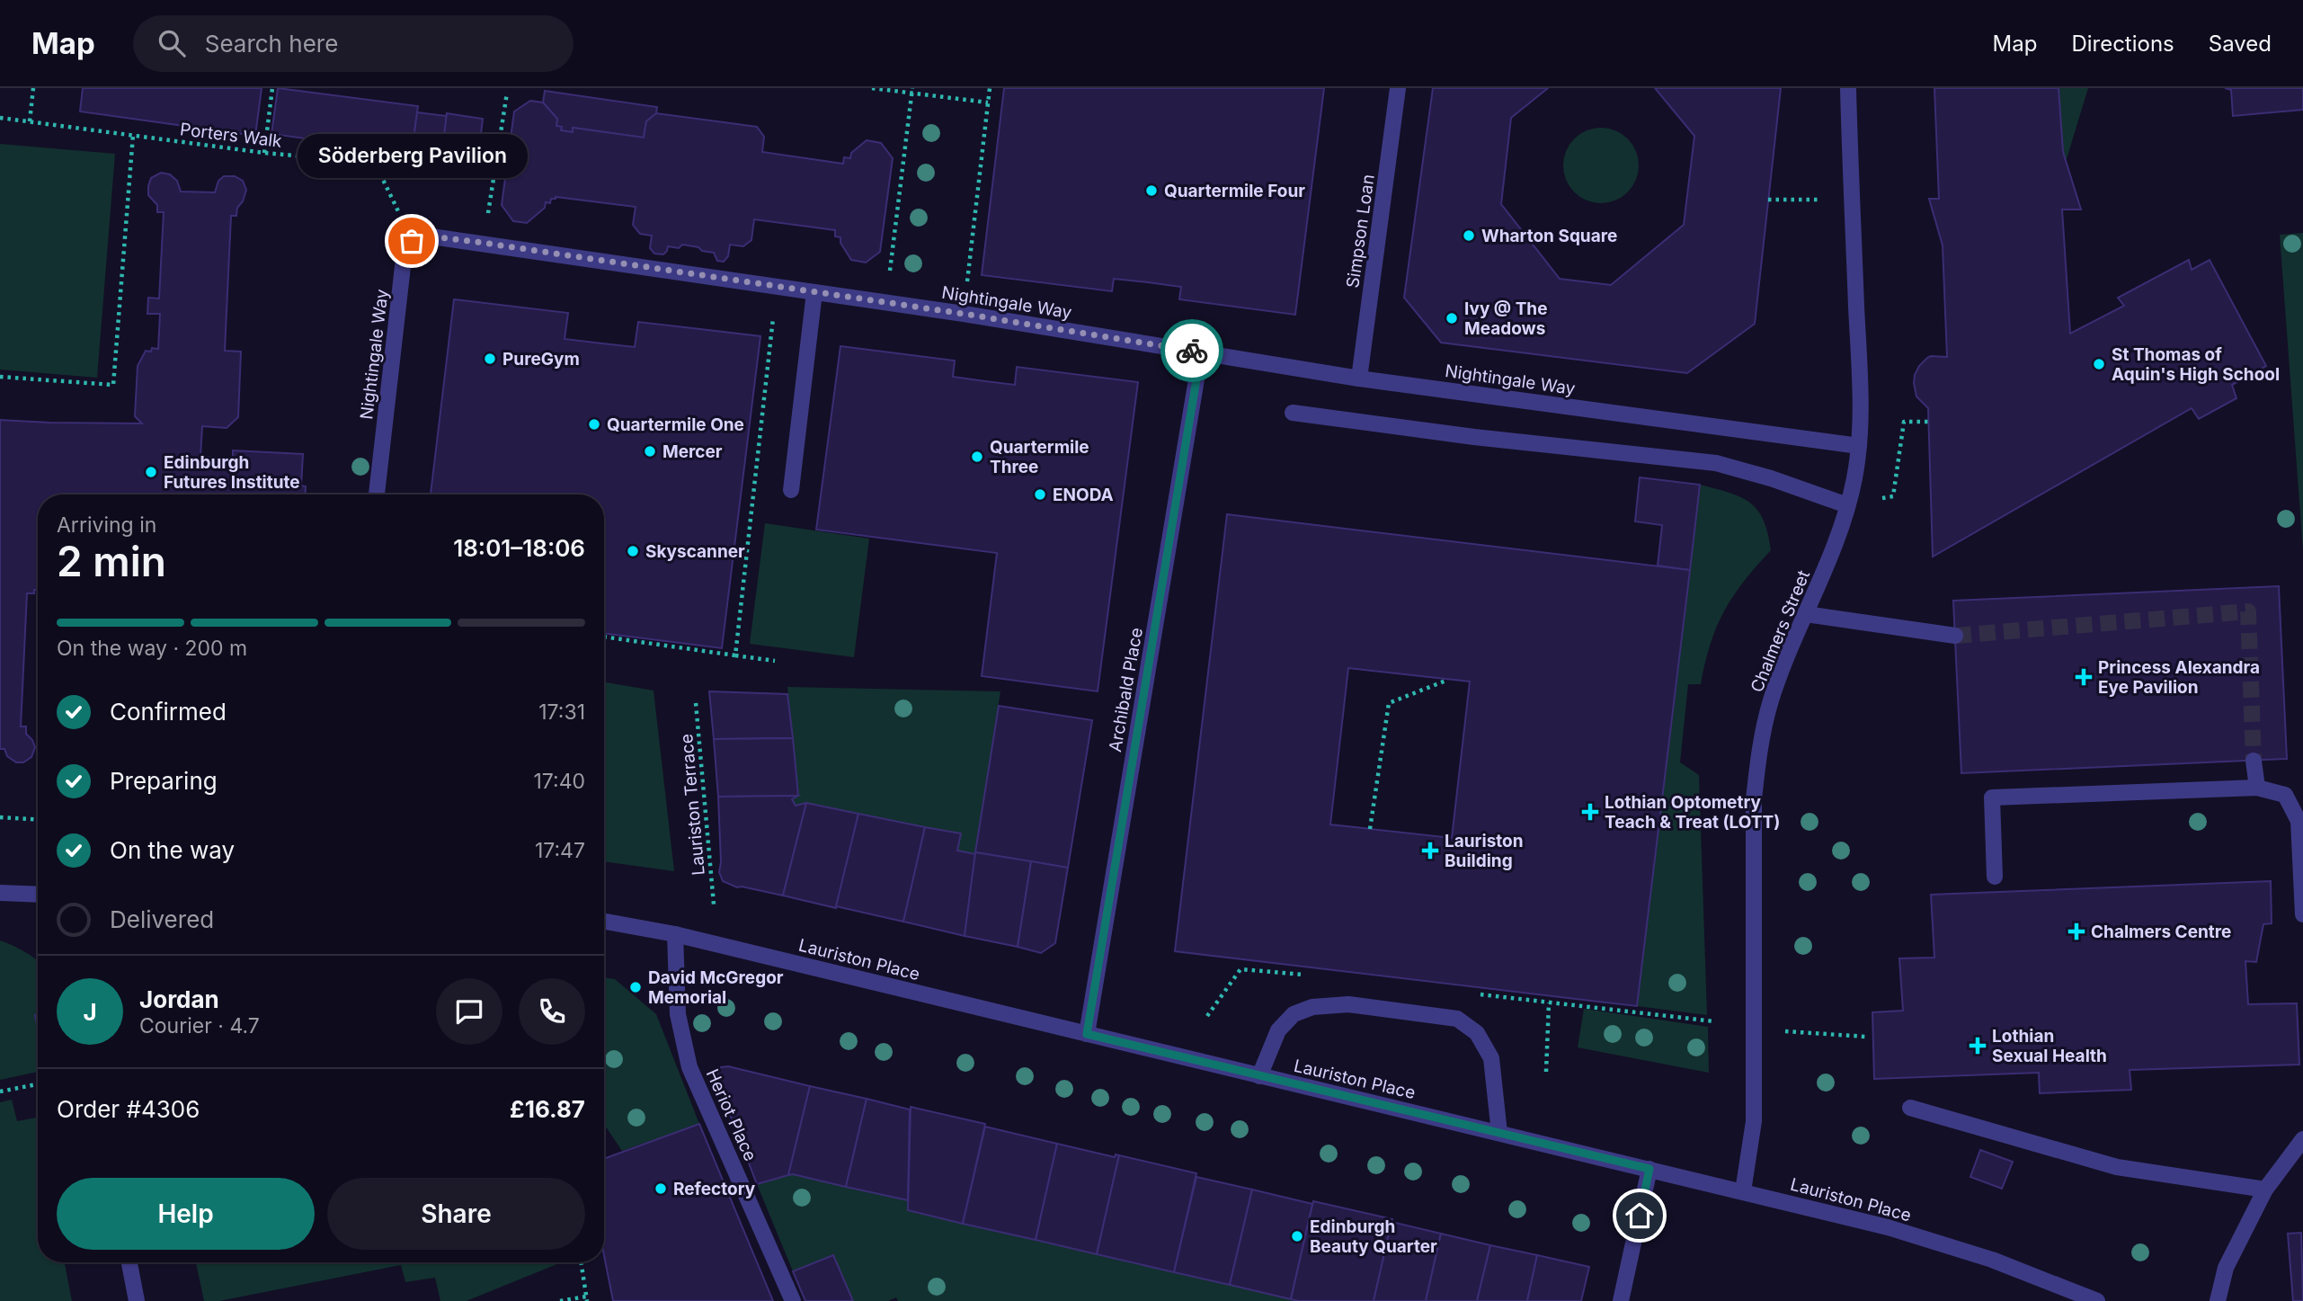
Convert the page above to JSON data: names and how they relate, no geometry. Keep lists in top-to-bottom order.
{
  "streets": {
    "street": [
      "Simpson Loan",
      "Nightingale Way",
      "Chalmers Street",
      "Archibald Place",
      "Lauriston Place",
      "Heriot Place"
    ],
    "path": ["Porters Walk", "Lauriston Terrace"]
  },
  "crossings": [
    ["Porters Walk", "Nightingale Way"],
    ["Simpson Loan", "Nightingale Way"],
    ["Nightingale Way", "Chalmers Street"],
    ["Nightingale Way", "Archibald Place"],
    ["Chalmers Street", "Lauriston Place"],
    ["Archibald Place", "Lauriston Place"],
    ["Lauriston Place", "Heriot Place"]
  ],
  "places": {
    "other": [
      "Quartermile Four",
      "Wharton Square",
      "Söderberg Pavilion",
      "Ivy @ The Meadows",
      "PureGym",
      "St Thomas of Aquin's High School",
      "Quartermile One",
      "Mercer",
      "Quartermile Three",
      "Edinburgh Futures Institute",
      "ENODA",
      "Skyscanner",
      "David McGregor Memorial",
      "Refectory",
      "Edinburgh Beauty Quarter"
    ],
    "health": [
      "Princess Alexandra Eye Pavilion",
      "Lothian Optometry Teach & Treat (LOTT)",
      "Lauriston Building",
      "Chalmers Centre",
      "Lothian Sexual Health"
    ]
  },
  "page": {
    "header": "Map",
    "search": "Search here",
    "nav": ["Map", "Directions", "Saved"],
    "bubble": "Söderberg Pavilion",
    "heading": ["2 min", "Arriving in", "18:01–18:06"],
    "panel": [
      "Jordan",
      "Courier · 4.7",
      "Order #4306",
      "£16.87"
    ],
    "bar": "On the way · 200 m",
    "list": [
      ["Confirmed", "17:31"],
      ["Preparing", "17:40"],
      ["On the way", "17:47"],
      "Delivered"
    ],
    "round": "J",
    "buttons": ["Help", "Share"]
  }
}
